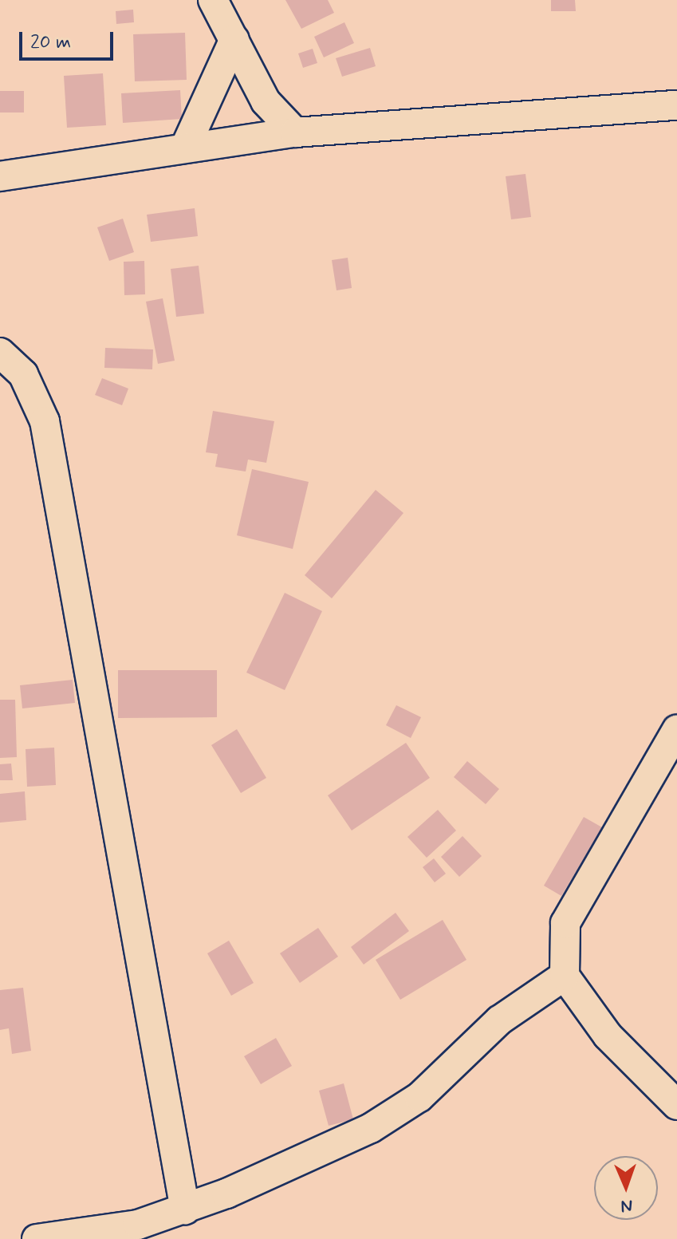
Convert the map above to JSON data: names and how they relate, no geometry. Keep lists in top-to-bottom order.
{
  "scale_bar": "20 m",
  "north": "bottom"
}
